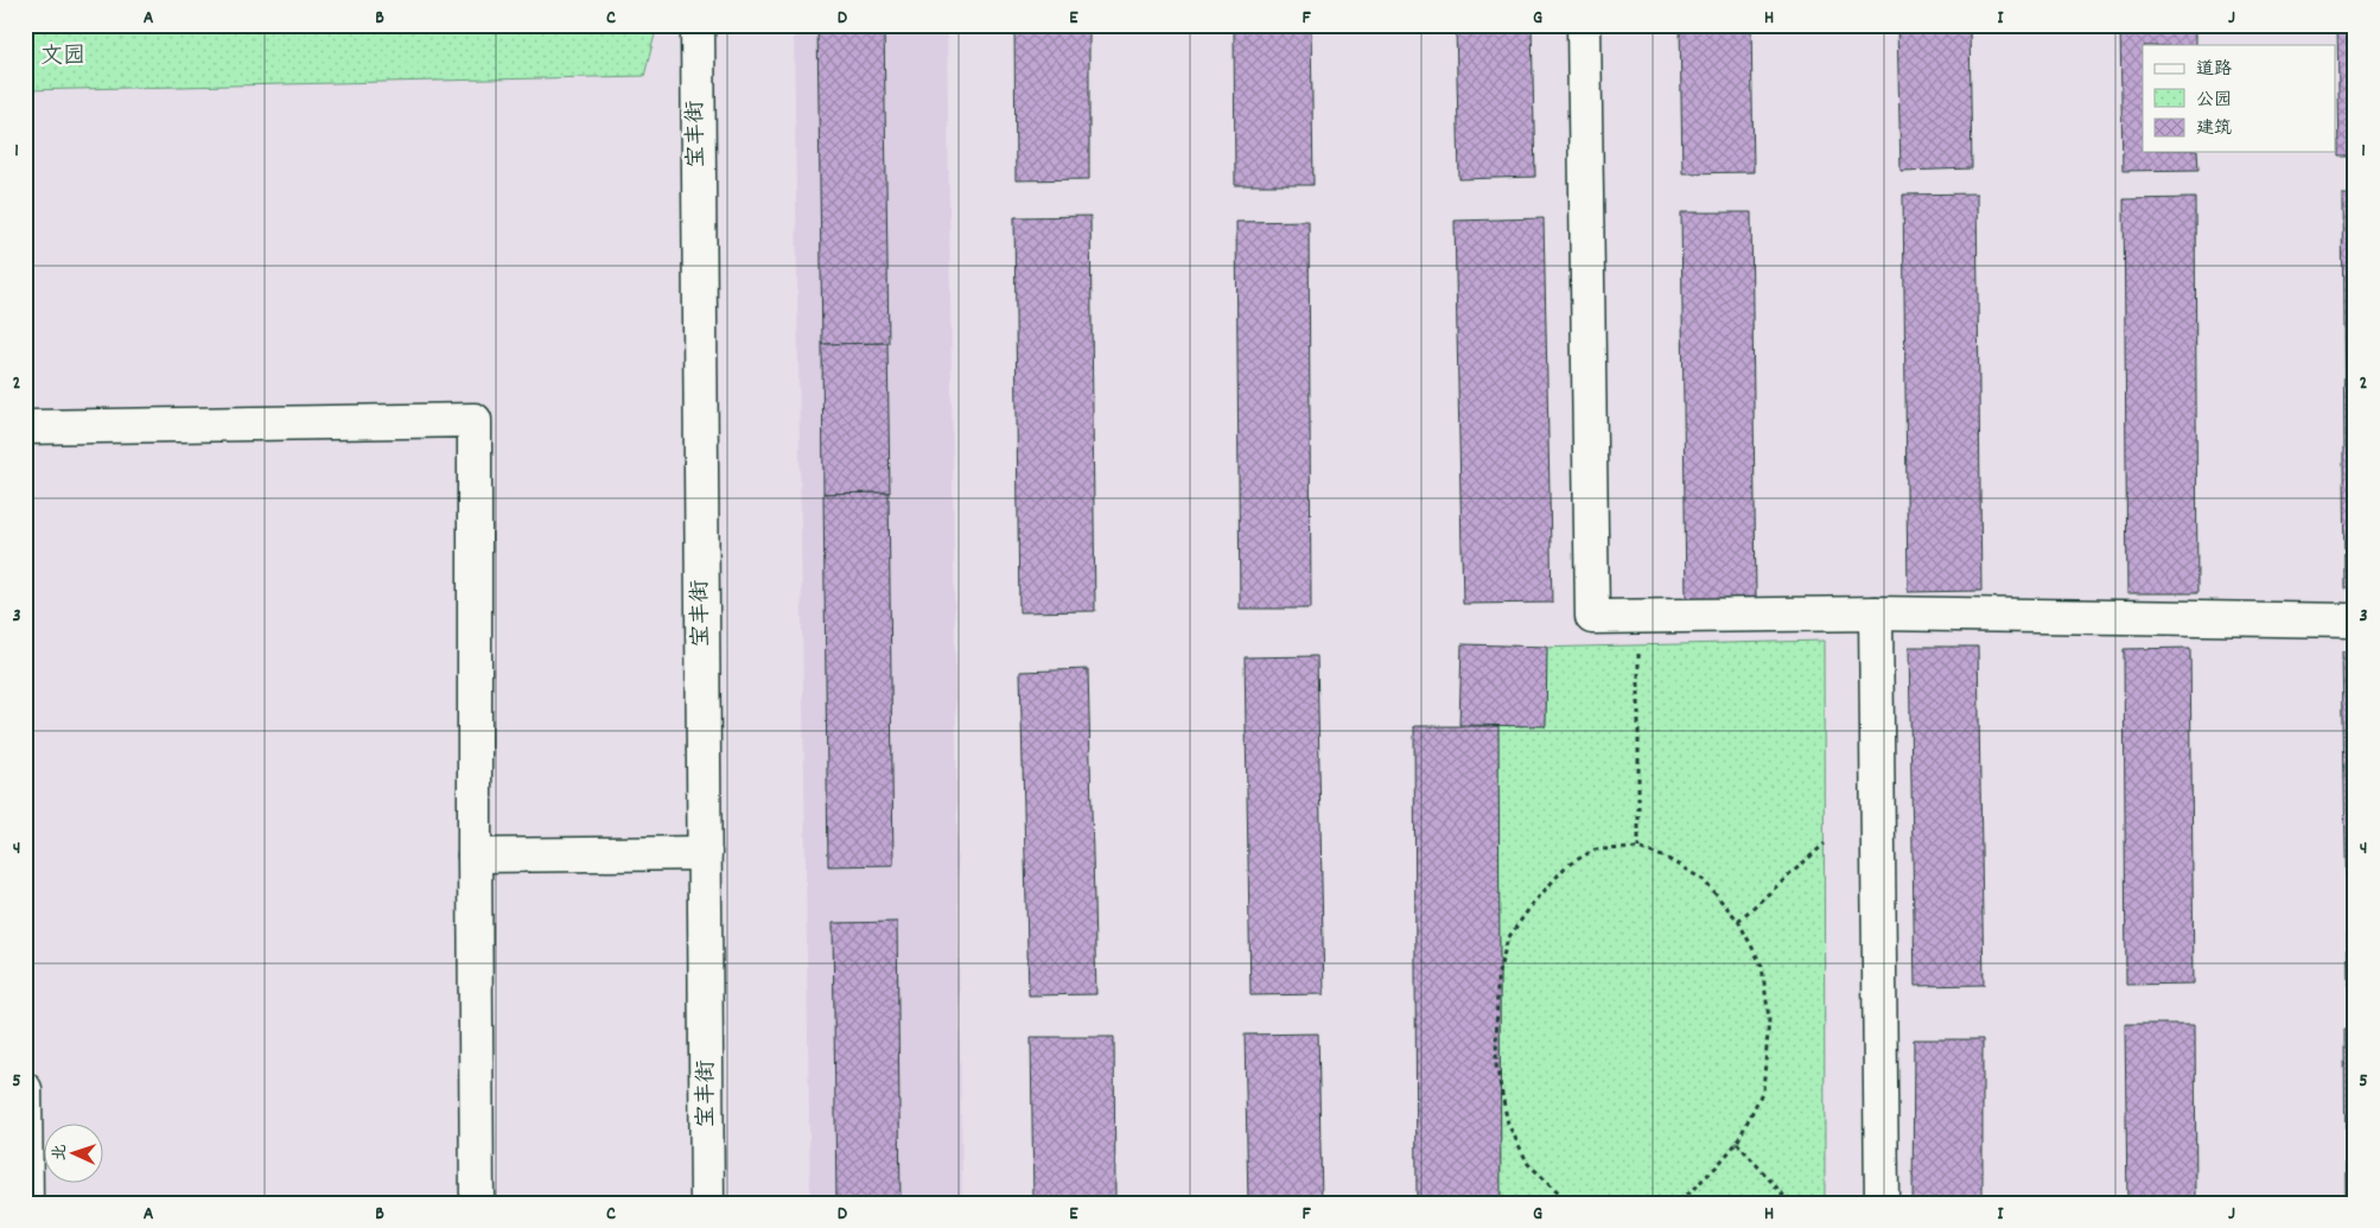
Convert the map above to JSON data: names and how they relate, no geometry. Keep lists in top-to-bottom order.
{
  "streets": {
    "street": ["宝丰街"]
  },
  "parks": ["文园"],
  "legend": ["道路", "公园", "建筑"],
  "north": "left",
  "grid": {
    "columns": [
      "A",
      "B",
      "C",
      "D",
      "E",
      "F",
      "G",
      "H",
      "I",
      "J"
    ],
    "rows": [
      "1",
      "2",
      "3",
      "4",
      "5"
    ]
  }
}
